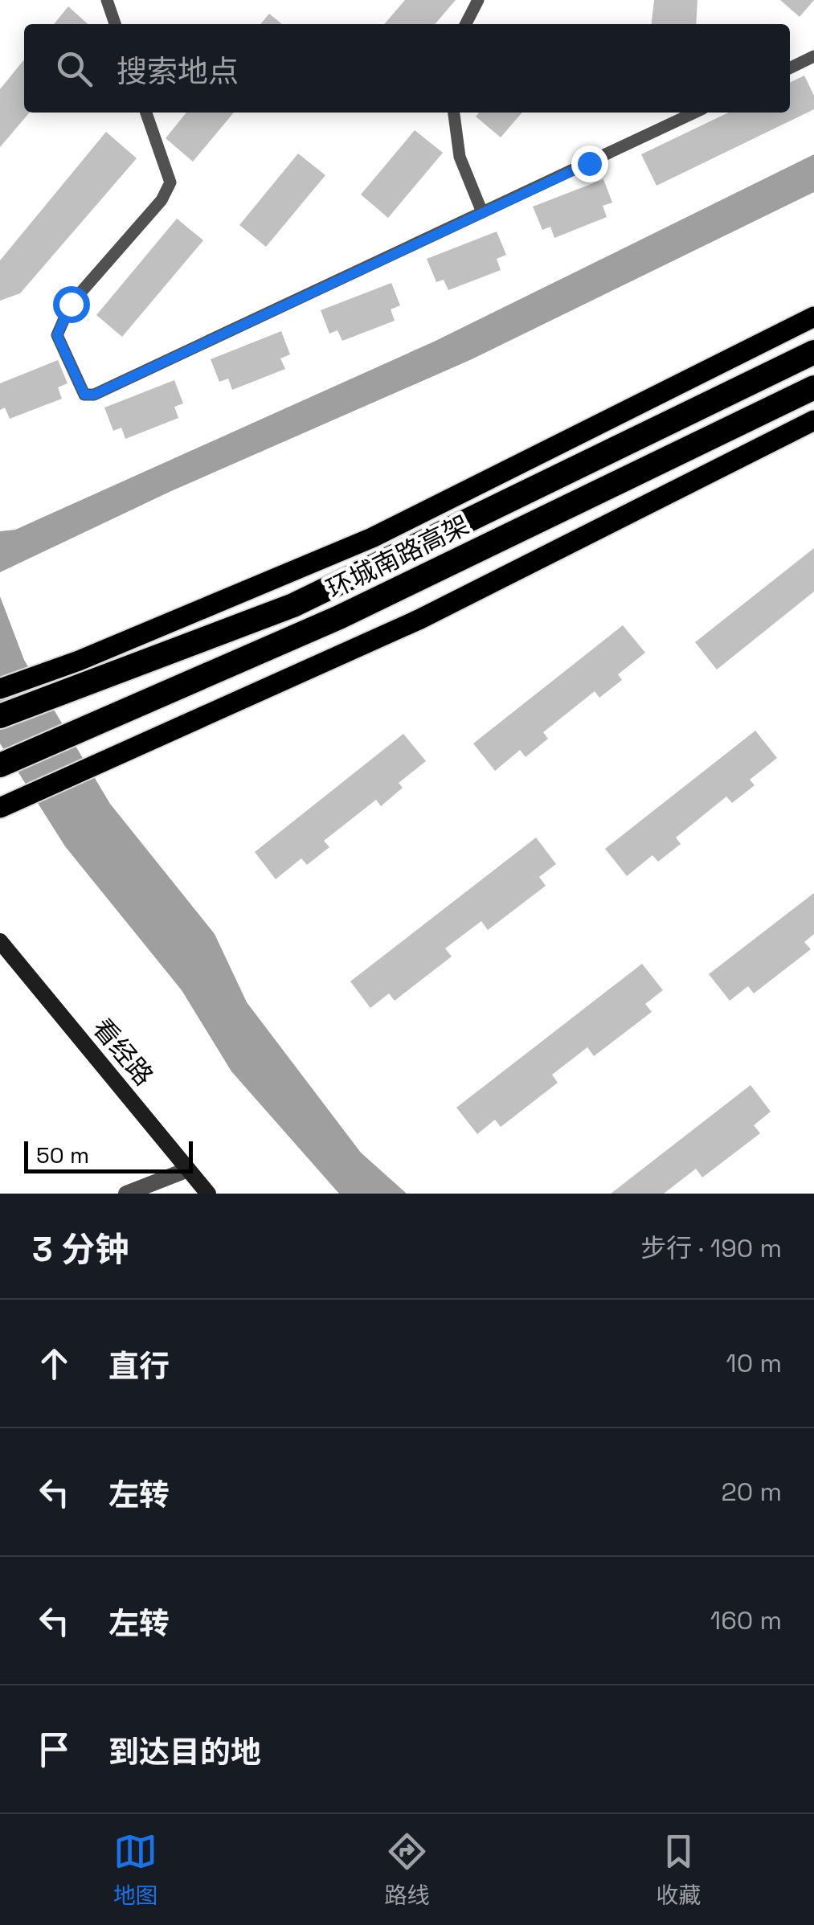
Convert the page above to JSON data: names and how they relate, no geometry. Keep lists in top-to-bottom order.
{
  "streets": {
    "highway": ["环城南路高架"],
    "main road": ["看经路"]
  },
  "scale_bar": "50 m",
  "page": {
    "search": "搜索地点",
    "scale": "50 m",
    "heading": ["3 分钟", "步行 · 190 m"],
    "list": [
      ["直行", "10 m"],
      ["左转", "20 m"],
      ["左转", "160 m"],
      "到达目的地"
    ],
    "nav": ["地图", "路线", "收藏"]
  }
}
